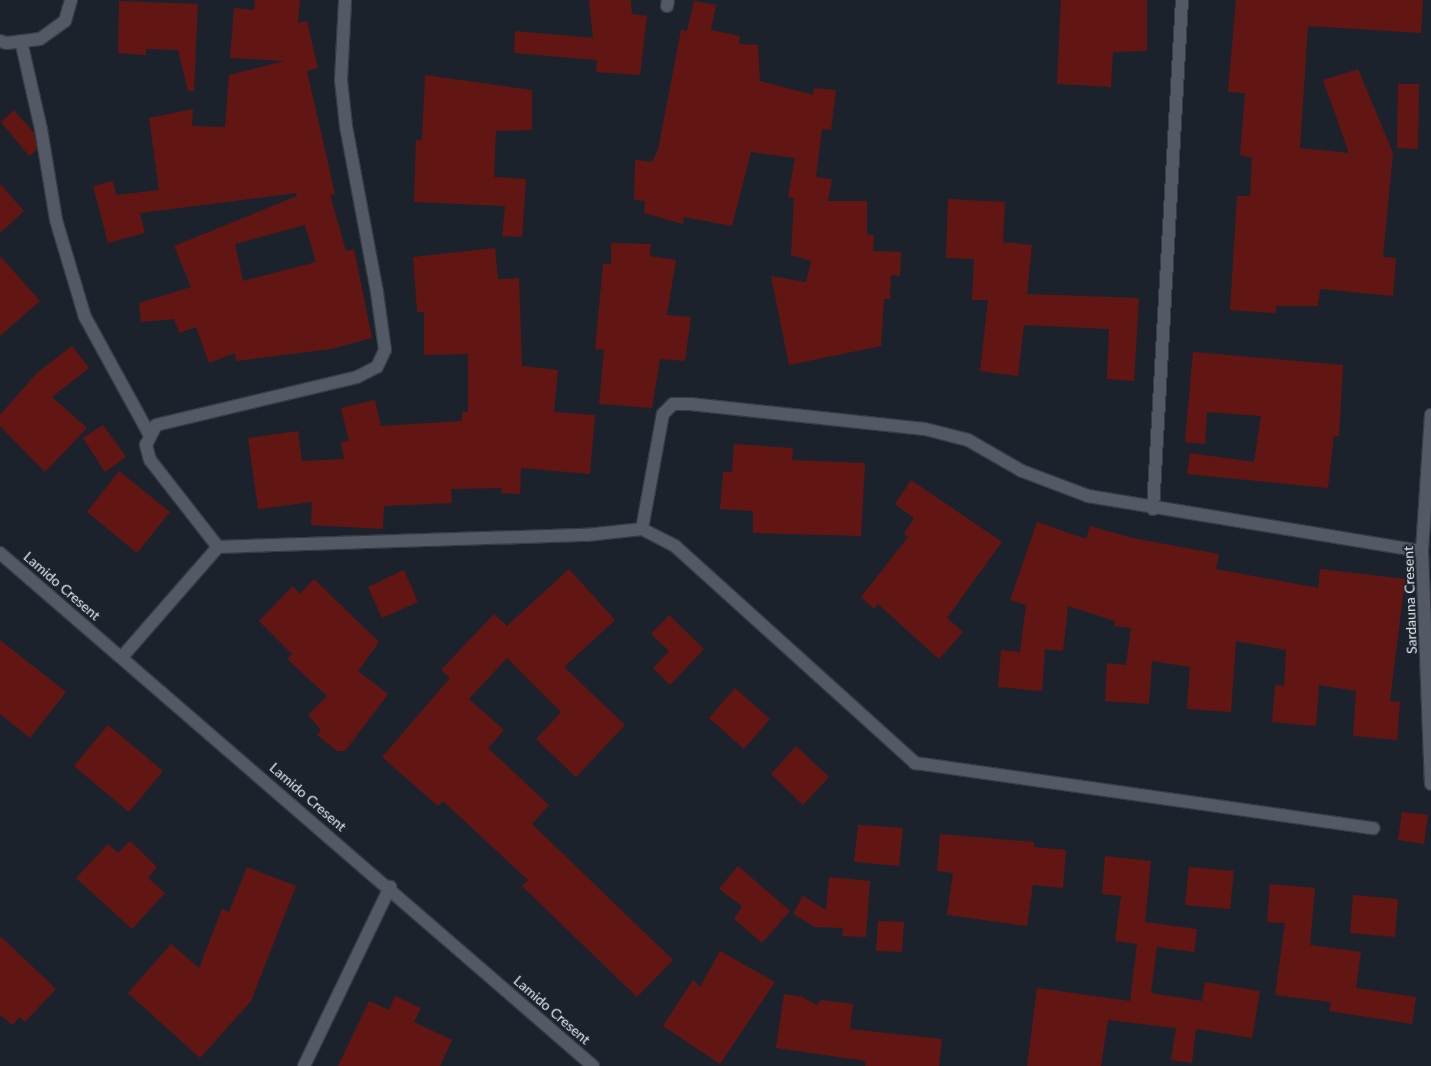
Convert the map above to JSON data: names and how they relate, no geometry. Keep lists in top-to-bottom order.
{
  "streets": {
    "street": ["Lamido Cresent", "Sardauna Cresent"]
  }
}
